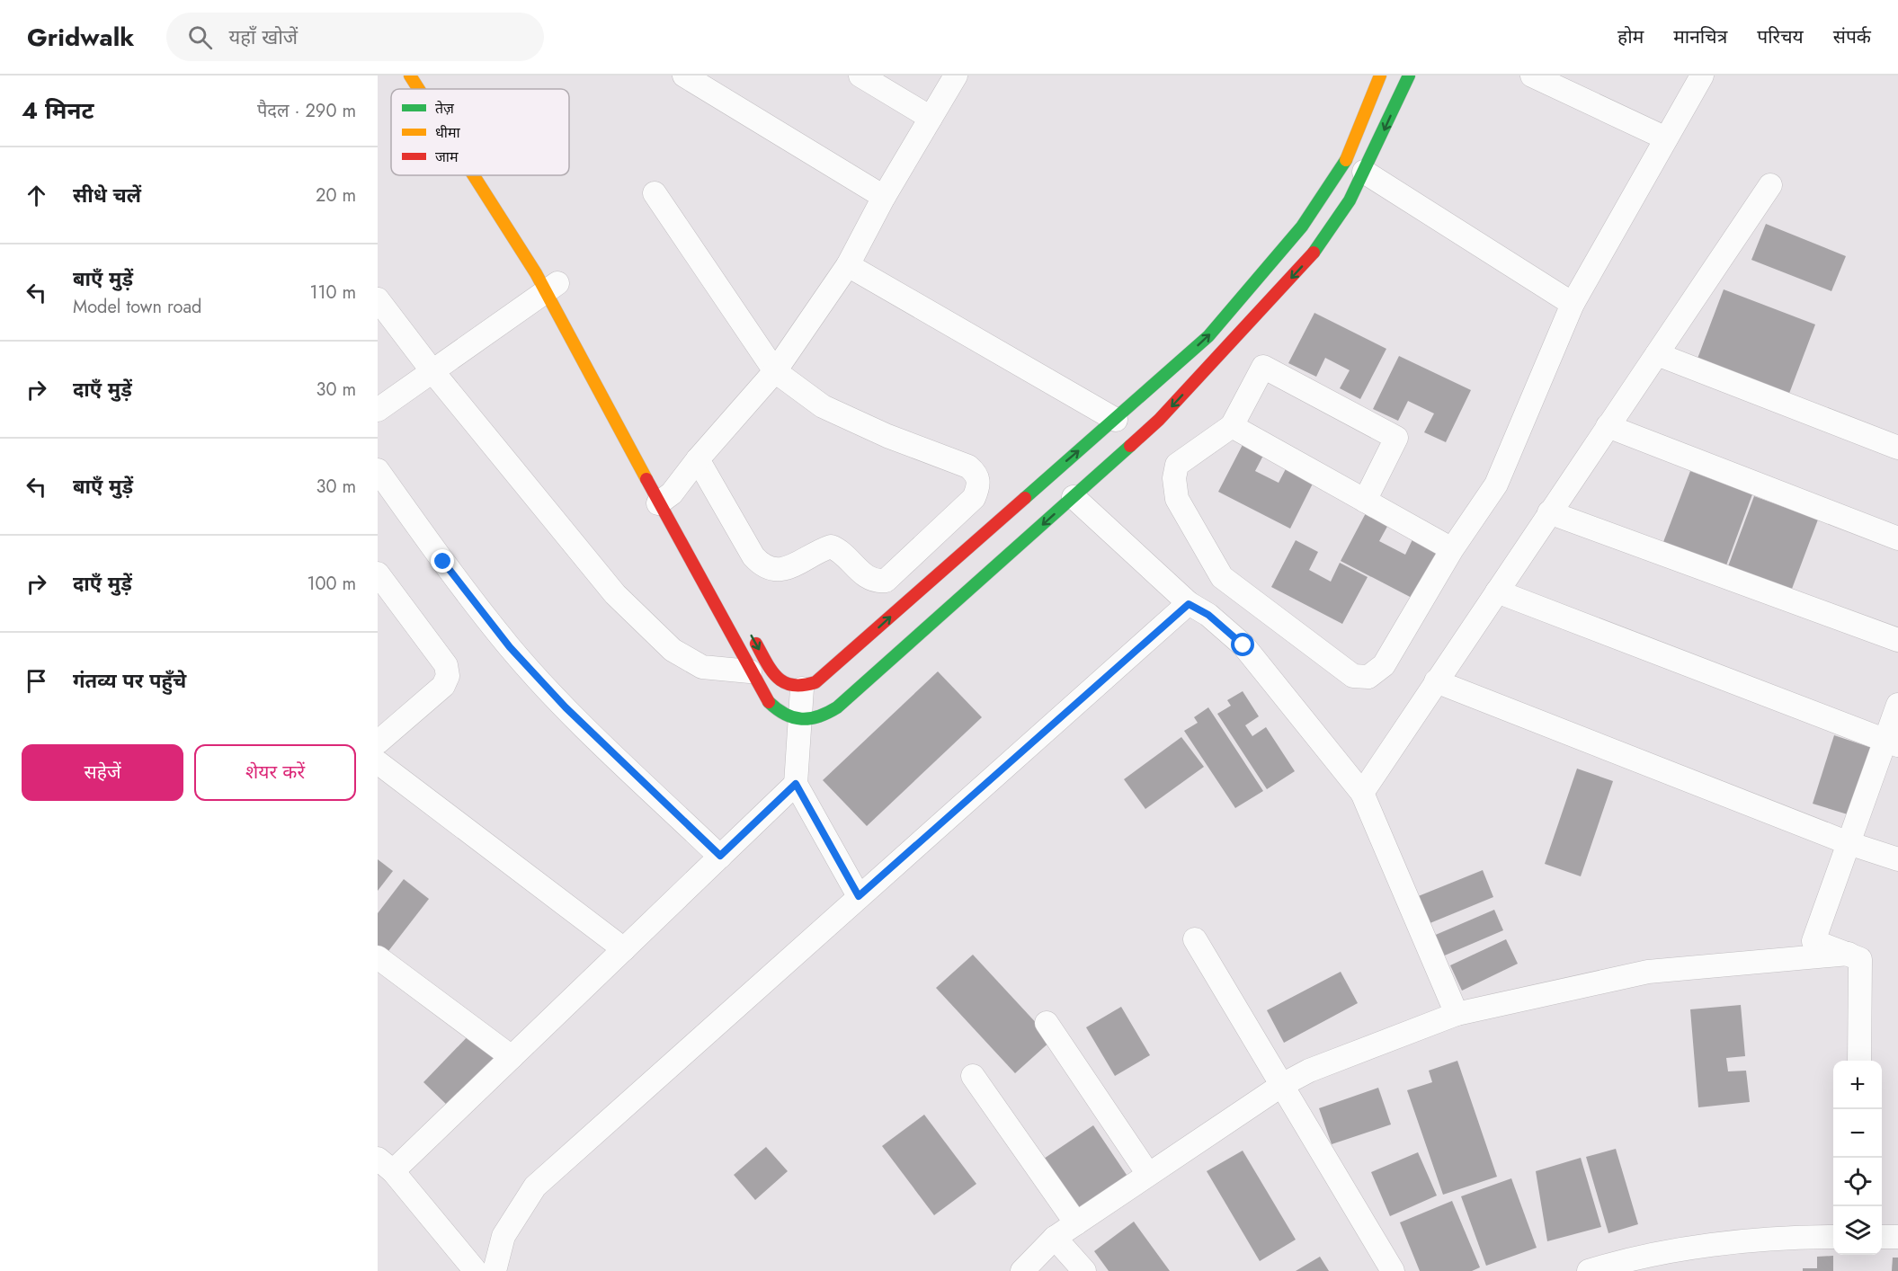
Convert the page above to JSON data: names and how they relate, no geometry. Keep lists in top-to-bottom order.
{
  "legend": ["तेज़", "धीमा", "जाम"],
  "page": {
    "header": "Gridwalk",
    "search": "यहाँ खोजें",
    "nav": [
      "होम",
      "मानचित्र",
      "परिचय",
      "संपर्क"
    ],
    "heading": ["4 मिनट", "पैदल · 290 m"],
    "list": [
      ["सीधे चलें", "20 m"],
      ["बाएँ मुड़ें", "Model town road", "110 m"],
      ["दाएँ मुड़ें", "30 m"],
      ["बाएँ मुड़ें", "30 m"],
      ["दाएँ मुड़ें", "100 m"],
      "गंतव्य पर पहुँचे"
    ],
    "buttons": ["सहेजें", "शेयर करें"],
    "map_buttons": ["+", "−"]
  }
}
